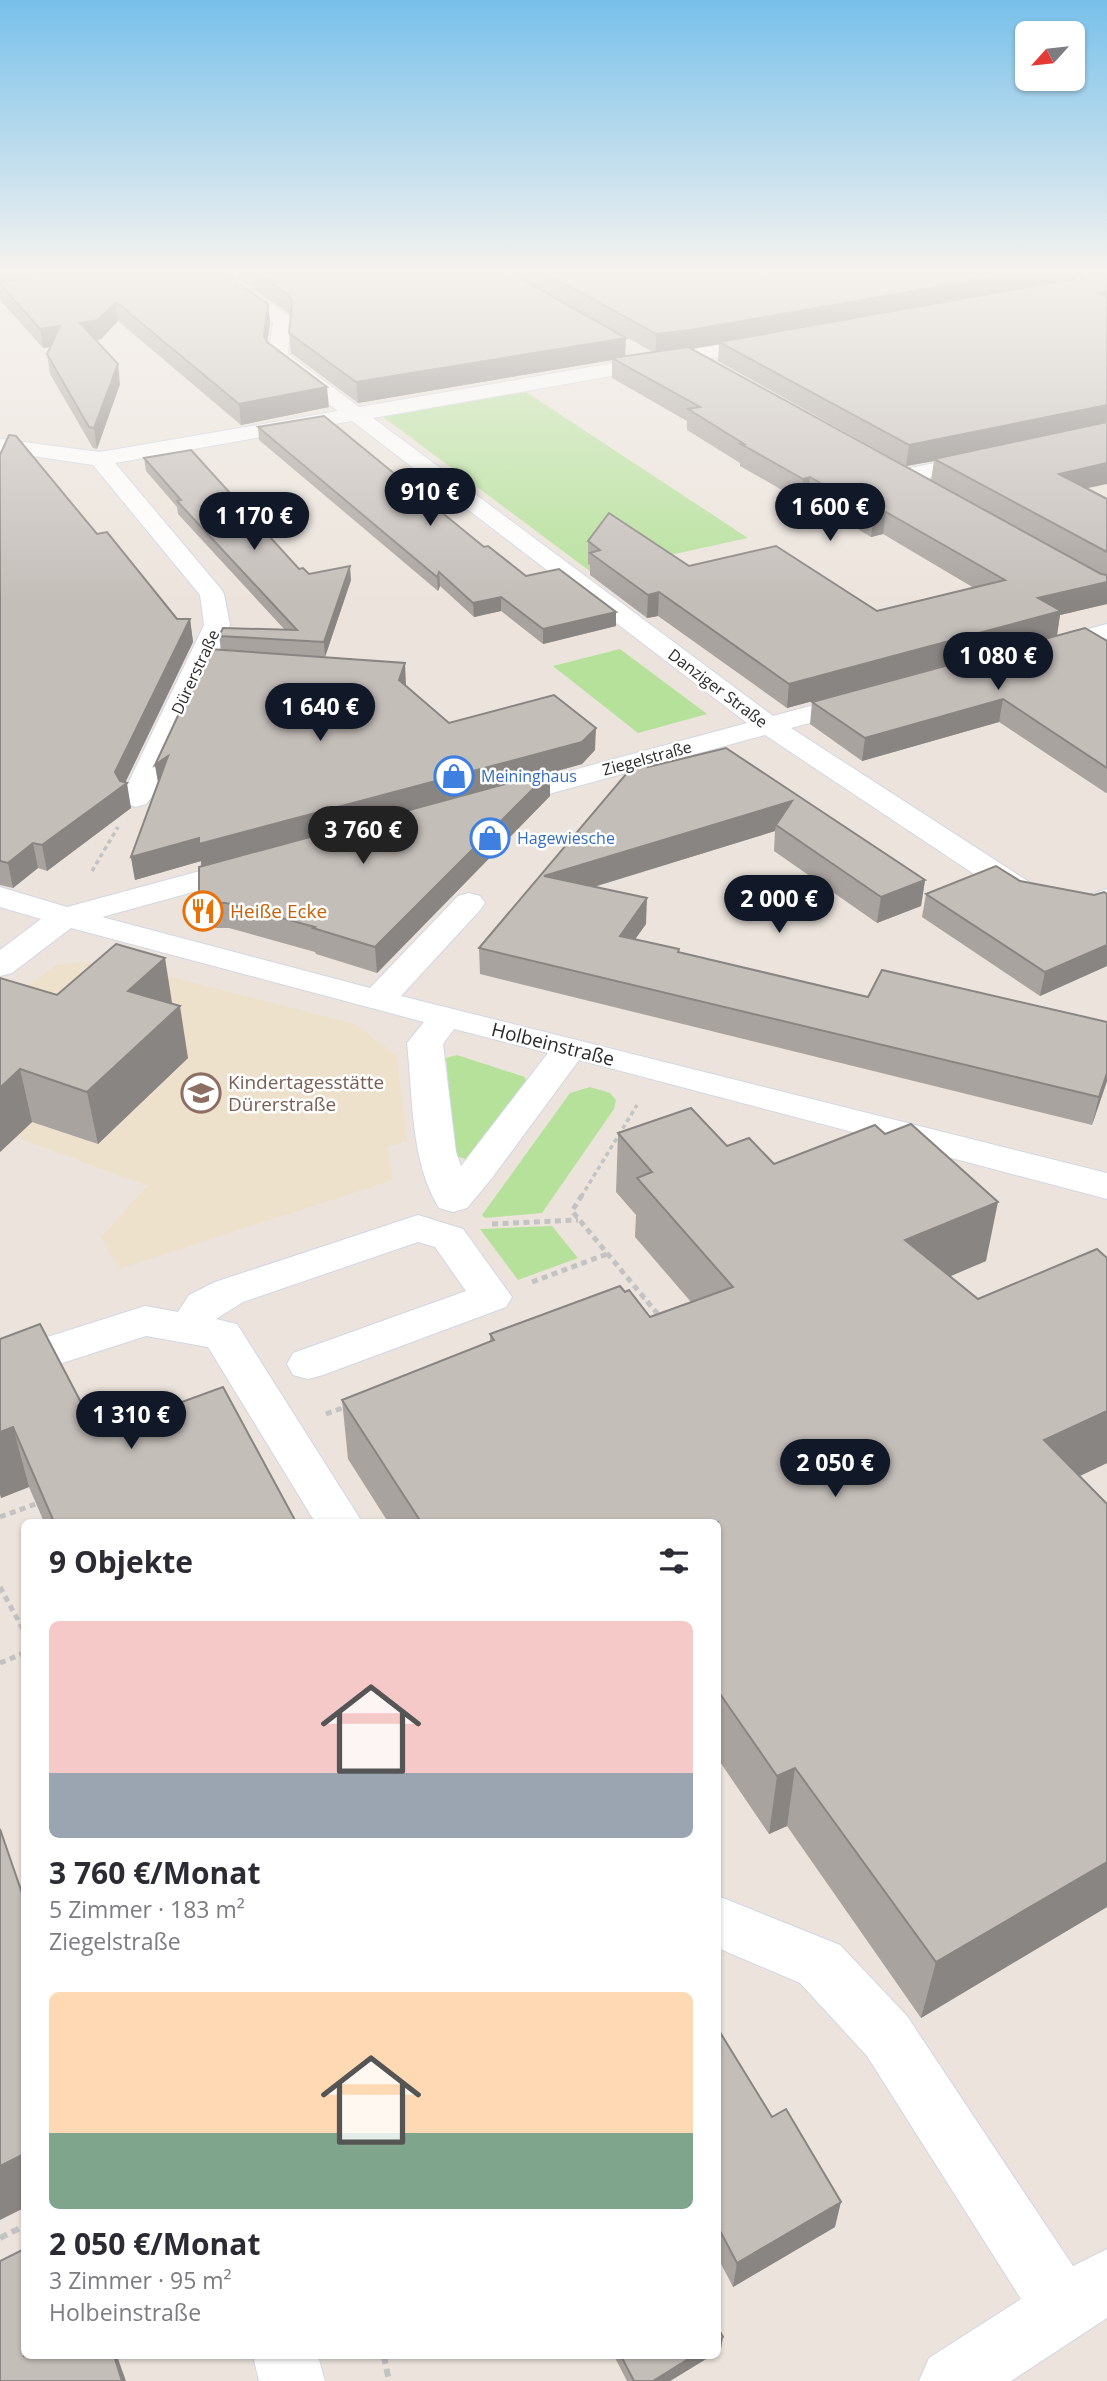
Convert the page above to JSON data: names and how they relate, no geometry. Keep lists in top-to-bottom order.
{
  "streets": {
    "street": [
      "Dürerstraße",
      "Danziger Straße",
      "Ziegelstraße",
      "Holbeinstraße"
    ]
  },
  "crossings": [
    ["Danziger Straße", "Ziegelstraße"]
  ],
  "places": {
    "shop": ["Meininghaus", "Hagewiesche"],
    "restaurant": ["Heiße Ecke"],
    "school or university": ["Kindertagesstätte Dürerstraße"]
  },
  "north": "bottom left",
  "page": {
    "price": [
      "910 €",
      "1 600 €",
      "1 170 €",
      "1 080 €",
      "1 640 €",
      "3 760 €",
      "2 000 €",
      "1 310 €",
      "2 050 €"
    ],
    "heading": "9 Objekte",
    "list": [
      {
        "name": "3 760 €/Monat",
        "note": "5 Zimmer · 183 m² · Ziegelstraße"
      },
      {
        "name": "2 050 €/Monat",
        "note": "3 Zimmer · 95 m² · Holbeinstraße"
      }
    ]
  }
}
